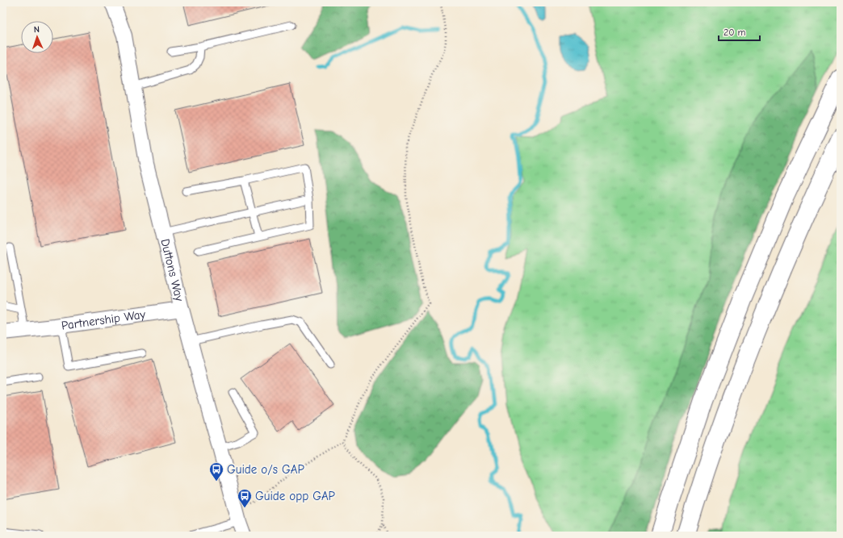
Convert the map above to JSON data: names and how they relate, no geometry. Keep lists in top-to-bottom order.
{
  "streets": {
    "street": ["Duttons Way", "Partnership Way"]
  },
  "crossings": [
    ["Duttons Way", "Partnership Way"]
  ],
  "places": {
    "bus stop": ["Guide o/s GAP", "Guide opp GAP"]
  },
  "scale_bar": "20 m",
  "north": "top"
}
